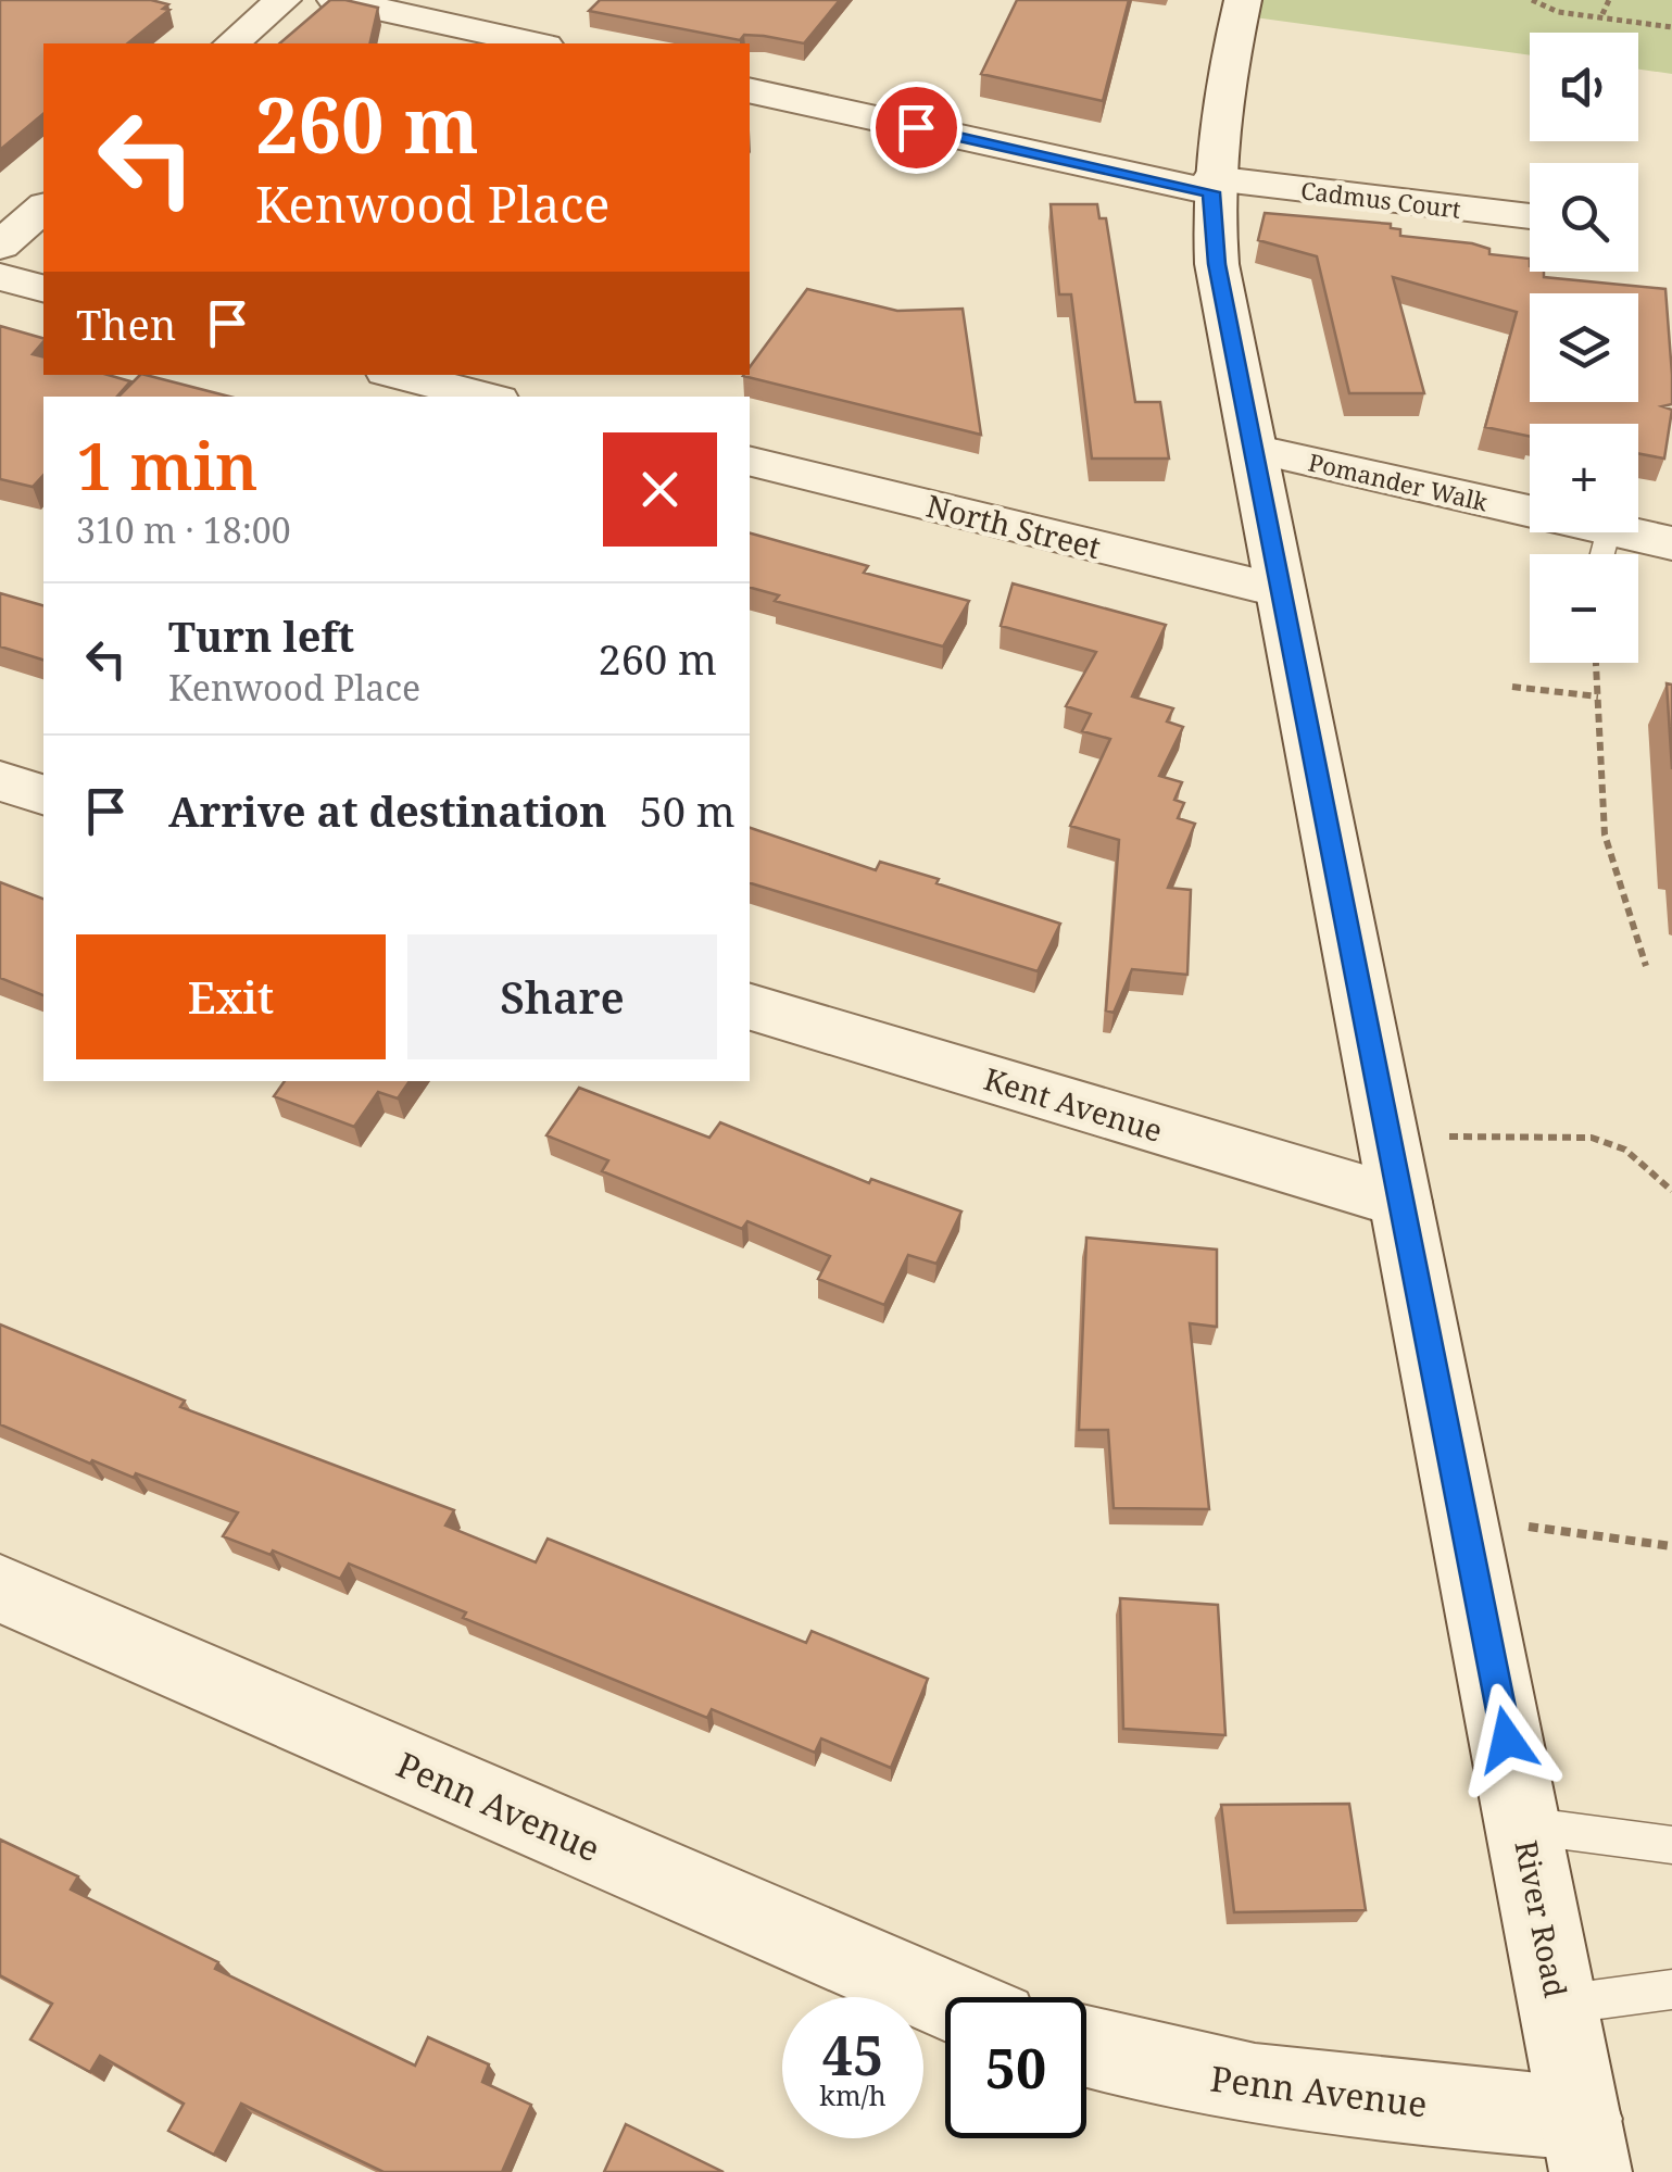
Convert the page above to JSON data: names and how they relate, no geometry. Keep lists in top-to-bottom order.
{
  "streets": {
    "street": [
      "Cadmus Court",
      "Pomander Walk",
      "North Street",
      "Kent Avenue",
      "Penn Avenue",
      "River Road"
    ]
  },
  "crossings": [
    ["Cadmus Court", "River Road"],
    ["Pomander Walk", "River Road"],
    ["North Street", "River Road"],
    ["Kent Avenue", "River Road"],
    ["Penn Avenue", "River Road"]
  ],
  "page": {
    "map_buttons": ["+", "−"],
    "turn": ["260 m", "Kenwood Place"],
    "then": "Then",
    "heading": ["1 min", "310 m · 18:00"],
    "list": [
      {
        "name": "Turn left",
        "note": "Kenwood Place",
        "value": "260 m"
      },
      {
        "name": "Arrive at destination",
        "value": "50 m"
      }
    ],
    "buttons": ["Exit", "Share"],
    "speed": "45 km/h",
    "limit": "50"
  }
}
